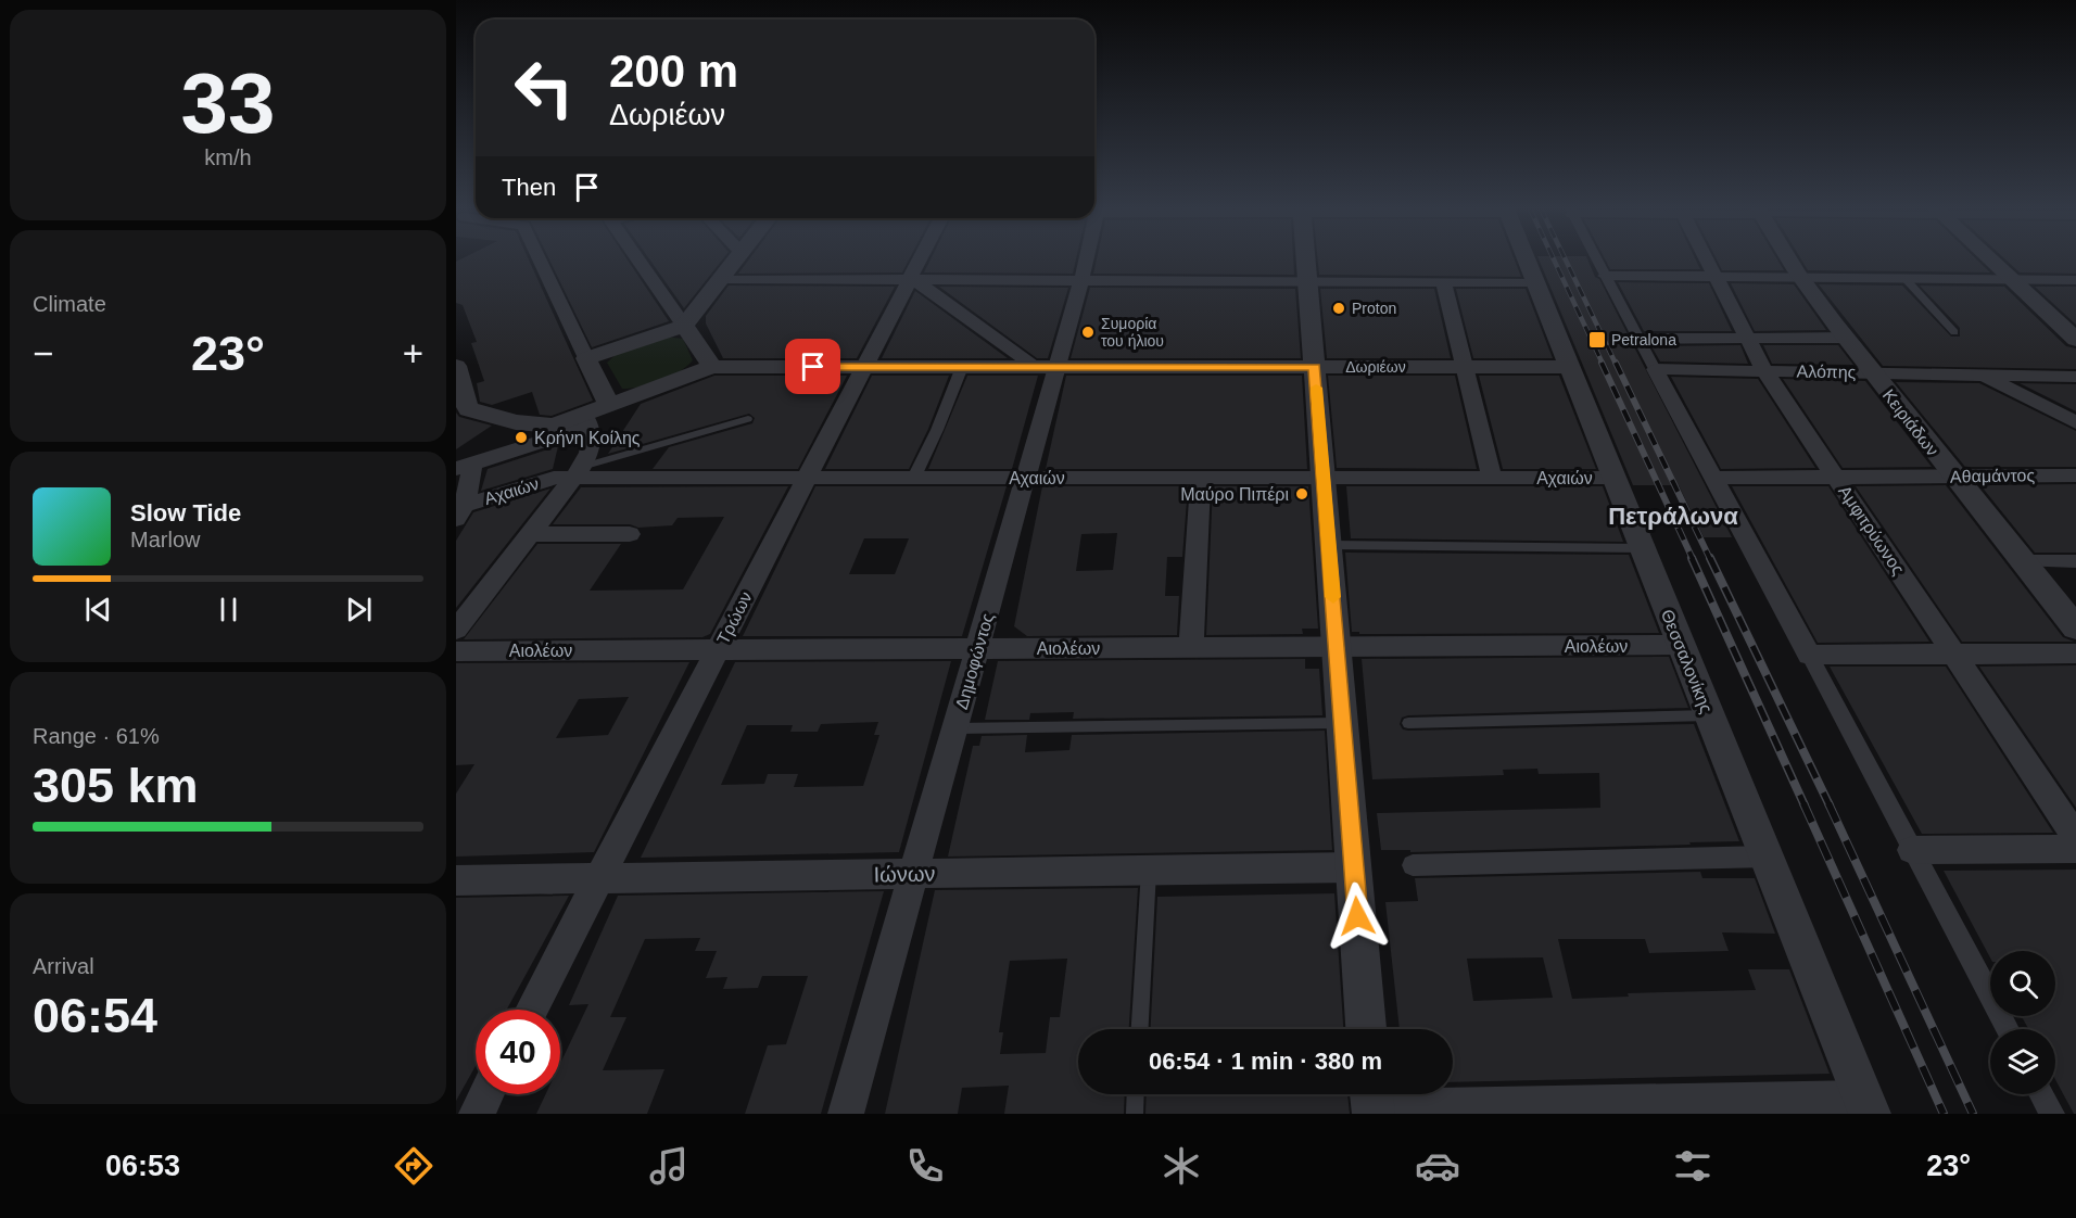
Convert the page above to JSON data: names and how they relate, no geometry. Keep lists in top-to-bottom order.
{
  "streets": {
    "street": [
      "Δωριέων",
      "Αλόπης",
      "Κειριάδων",
      "Αθαμάντος",
      "Αχαιών",
      "Αμφιτρύωνος",
      "Τρώων",
      "Αιολέων",
      "Δημοφώντος",
      "Θεσσαλονίκης",
      "Ιώνων"
    ]
  },
  "crossings": [
    ["Δωριέων", "Τρώων"],
    ["Δωριέων", "Δημοφώντος"],
    ["Δωριέων", "Θεσσαλονίκης"],
    ["Αλόπης", "Κειριάδων"],
    ["Αλόπης", "Αμφιτρύωνος"],
    ["Κειριάδων", "Αθαμάντος"],
    ["Αθαμάντος", "Αμφιτρύωνος"],
    ["Αχαιών", "Τρώων"],
    ["Αχαιών", "Δημοφώντος"],
    ["Αχαιών", "Θεσσαλονίκης"],
    ["Τρώων", "Αιολέων"],
    ["Τρώων", "Ιώνων"],
    ["Αιολέων", "Δημοφώντος"],
    ["Αιολέων", "Θεσσαλονίκης"],
    ["Δημοφώντος", "Ιώνων"]
  ],
  "districts": ["Πετράλωνα"],
  "places": {
    "other": [
      "Proton",
      "Συμορία του ήλιου",
      "Κρήνη Κοίλης",
      "Μαύρο Πιπέρι"
    ],
    "transit": ["Petralona"]
  },
  "page": {
    "tile": [
      ["33", "km/h"],
      "Climate",
      ["Range · 61%", "305 km"],
      ["Arrival", "06:54"]
    ],
    "turn": ["200 m", "Δωριέων"],
    "then": "Then",
    "heat": ["−", "23°", "+"],
    "song": ["Slow Tide", "Marlow"],
    "limit": "40",
    "trip": "06:54 · 1 min · 380 m",
    "tabs": ["06:53", "23°"]
  }
}
